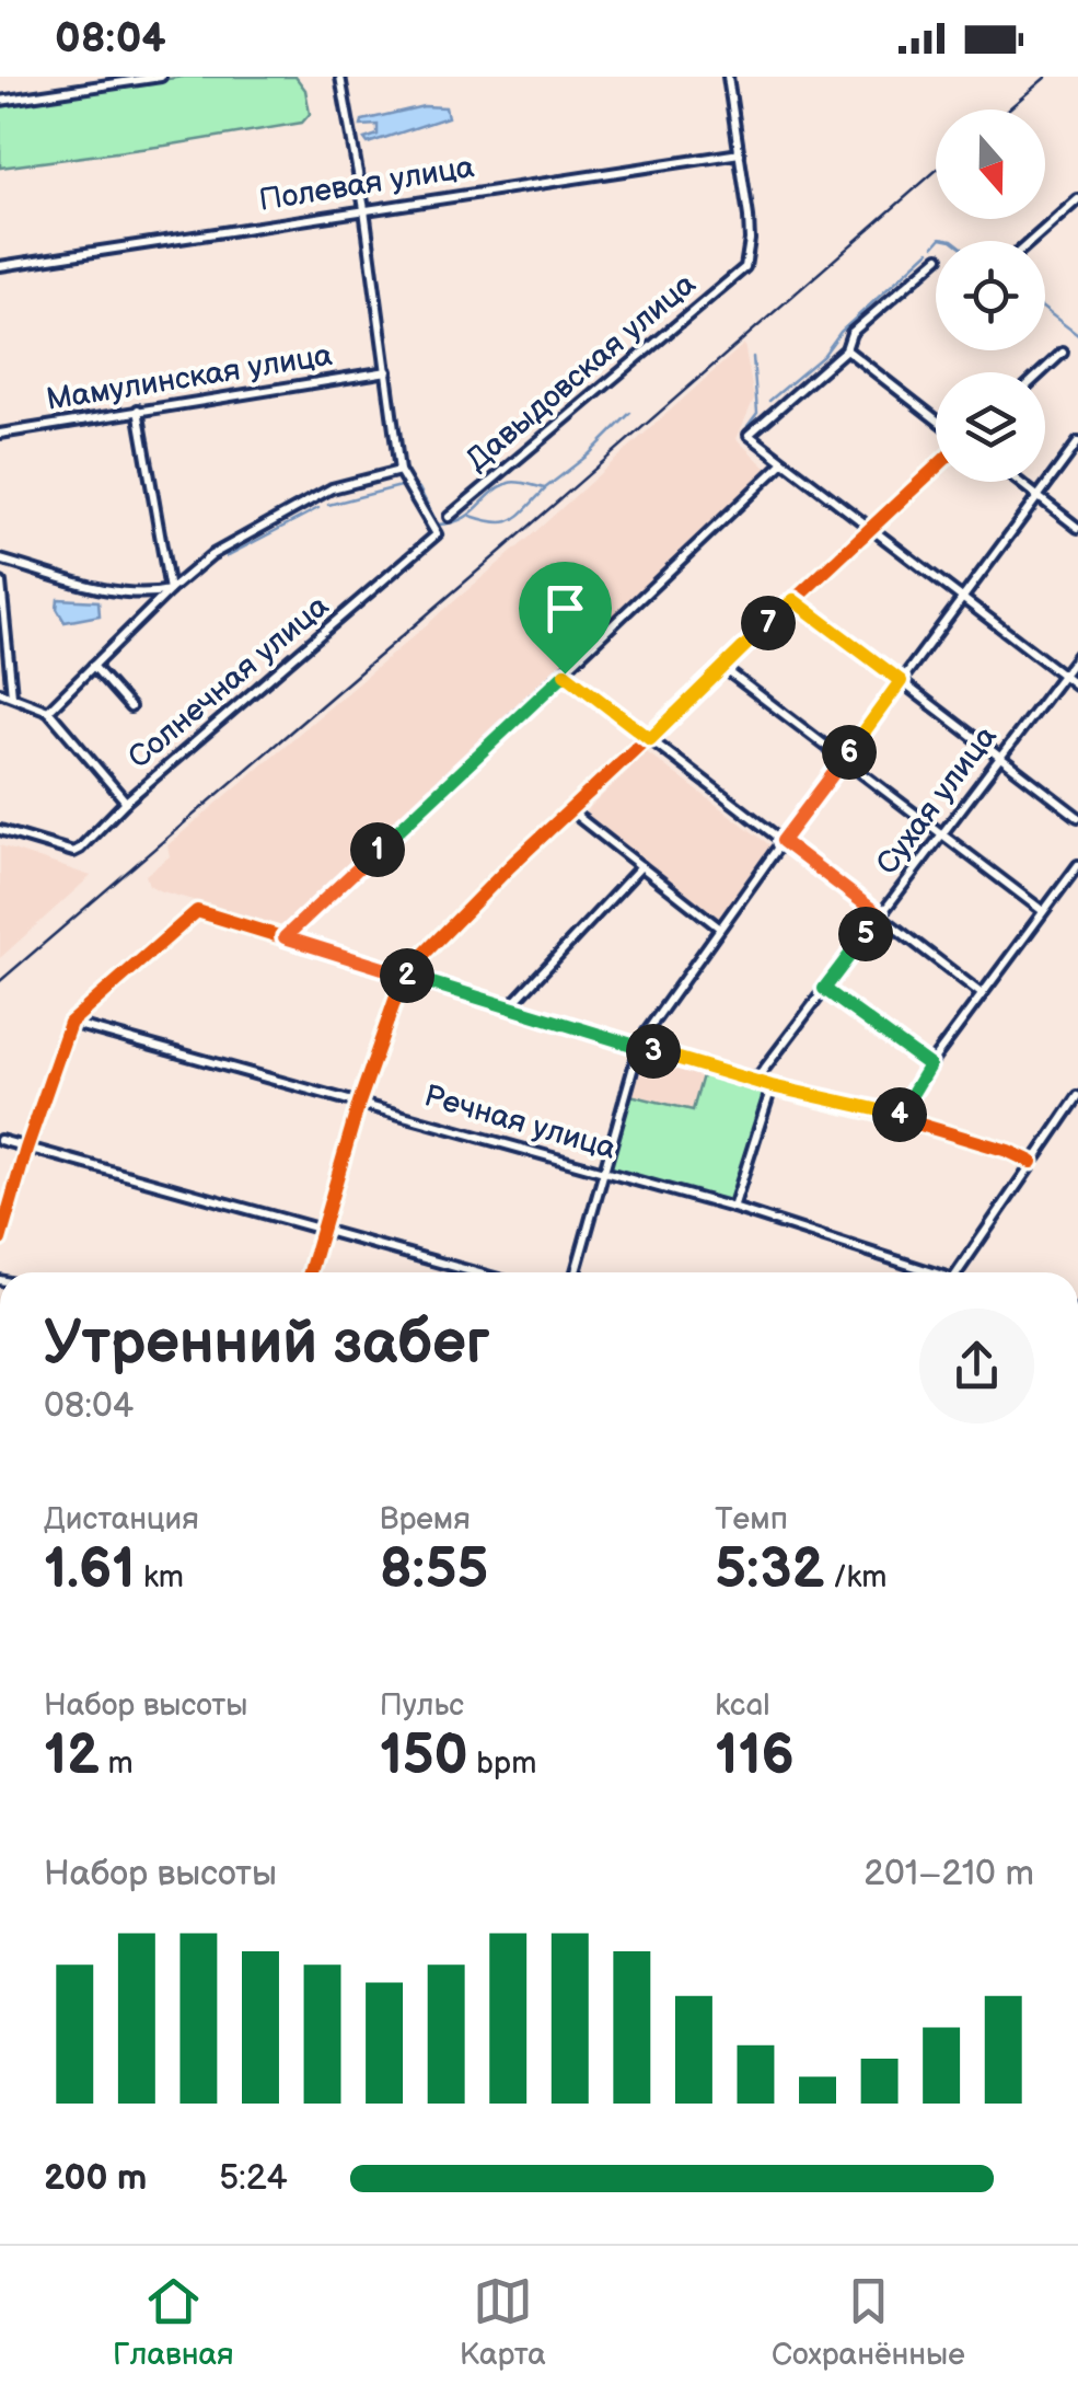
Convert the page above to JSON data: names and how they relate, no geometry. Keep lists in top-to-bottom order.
{
  "streets": {
    "street": [
      "Полевая улица",
      "Давыдовская улица",
      "Мамулинская улица",
      "Солнечная улица",
      "Сухая улица",
      "Речная улица"
    ]
  },
  "crossings": [
    ["Полевая улица", "Давыдовская улица"]
  ],
  "north": "bottom",
  "page": {
    "status": "08:04",
    "pins": [
      "7",
      "6",
      "1",
      "5",
      "2",
      "3",
      "4"
    ],
    "heading": ["Утренний забег", "08:04"],
    "stats": [
      ["Дистанция", "1.61 km"],
      ["Время", "8:55"],
      ["Темп", "5:32 /km"],
      ["Набор высоты", "12 m"],
      ["Пульс", "150 bpm"],
      ["kcal", "116"]
    ],
    "chart": ["Набор высоты", "201–210 m"],
    "list": [
      {
        "name": "200 m",
        "note": "5:24"
      }
    ],
    "tabs": ["Главная", "Карта", "Сохранённые"]
  }
}
